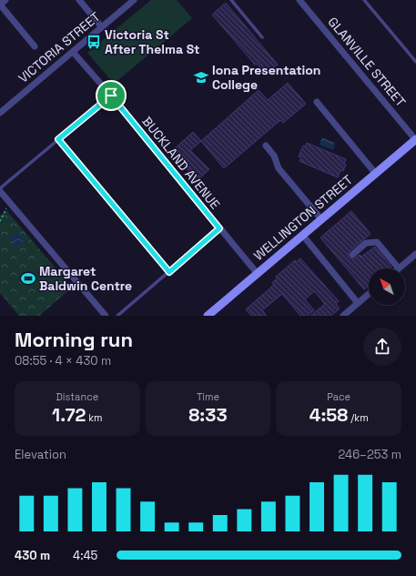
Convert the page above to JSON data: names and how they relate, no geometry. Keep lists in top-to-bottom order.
{
  "streets": {
    "street": [
      "VICTORIA STREET",
      "GLANVILLE STREET",
      "BUCKLAND AVENUE",
      "WELLINGTON STREET"
    ]
  },
  "crossings": [
    ["VICTORIA STREET", "BUCKLAND AVENUE"],
    ["GLANVILLE STREET", "WELLINGTON STREET"],
    ["BUCKLAND AVENUE", "WELLINGTON STREET"]
  ],
  "places": {
    "bus stop": ["Victoria St After Thelma St"],
    "school or university": ["Iona Presentation College"],
    "sports": ["Margaret Baldwin Centre"]
  },
  "north": "top left",
  "page": {
    "heading": ["Morning run", "08:55 · 4 × 430 m"],
    "stats": [
      ["Distance", "1.72 km"],
      ["Time", "8:33"],
      ["Pace", "4:58 /km"]
    ],
    "chart": ["Elevation", "246–253 m"],
    "list": [
      {
        "name": "430 m",
        "note": "4:45"
      }
    ]
  }
}
